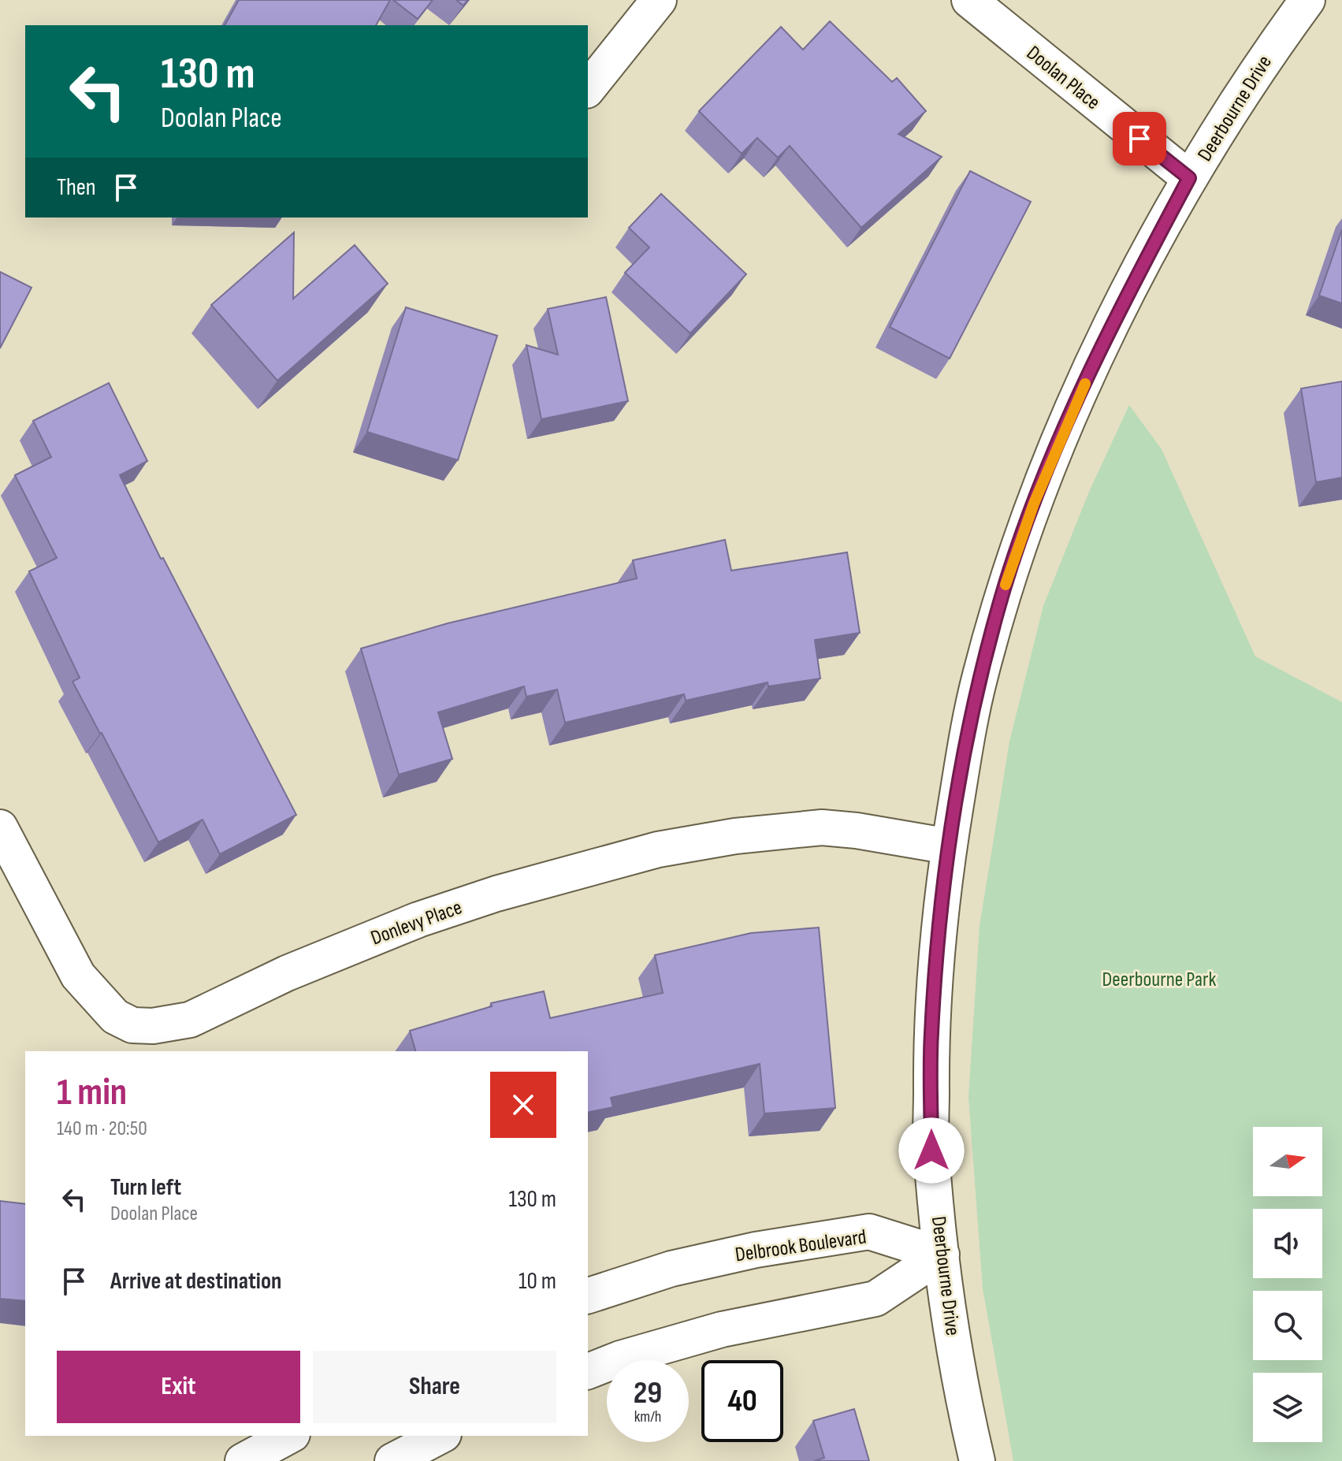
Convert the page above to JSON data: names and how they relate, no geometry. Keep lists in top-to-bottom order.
{
  "streets": {
    "street": [
      "Doolan Place",
      "Deerbourne Drive",
      "Donlevy Place",
      "Delbrook Boulevard"
    ]
  },
  "crossings": [
    ["Doolan Place", "Deerbourne Drive"],
    ["Deerbourne Drive", "Donlevy Place"],
    ["Deerbourne Drive", "Delbrook Boulevard"]
  ],
  "parks": ["Deerbourne Park"],
  "north": "right",
  "page": {
    "turn": ["130 m", "Doolan Place"],
    "then": "Then",
    "heading": ["1 min", "140 m · 20:50"],
    "list": [
      {
        "name": "Turn left",
        "note": "Doolan Place",
        "value": "130 m"
      },
      {
        "name": "Arrive at destination",
        "value": "10 m"
      }
    ],
    "buttons": ["Exit", "Share"],
    "speed": "29 km/h",
    "limit": "40"
  }
}
